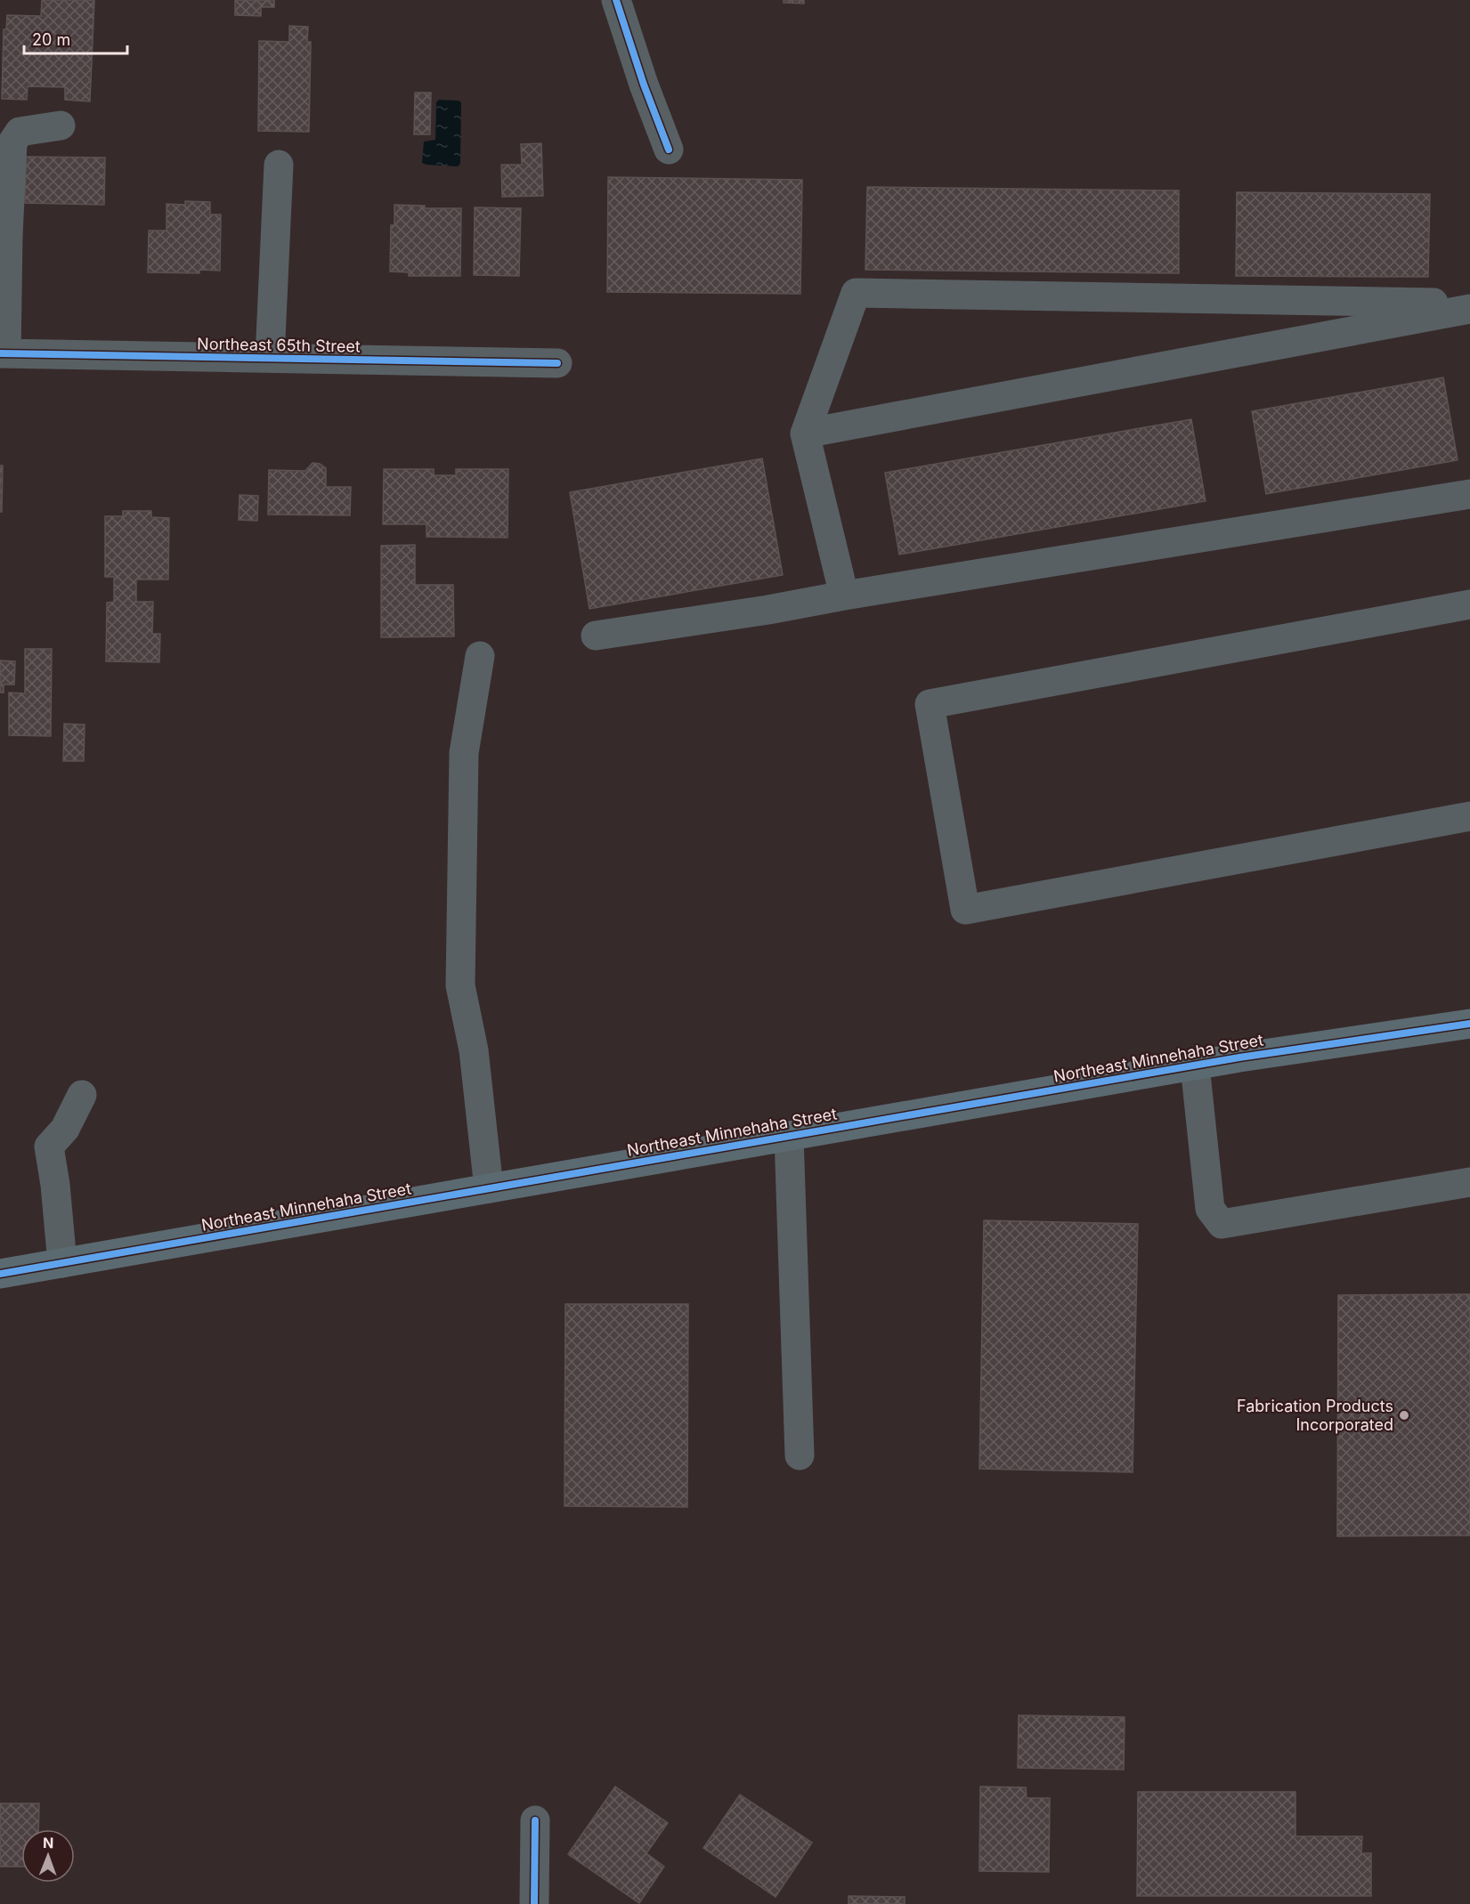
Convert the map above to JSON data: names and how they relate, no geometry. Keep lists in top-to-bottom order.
{
  "streets": {
    "main road": ["Northeast Minnehaha Street"],
    "street": ["Northeast 65th Street"]
  },
  "places": ["Fabrication Products Incorporated"],
  "scale_bar": "20 m",
  "north": "top"
}
